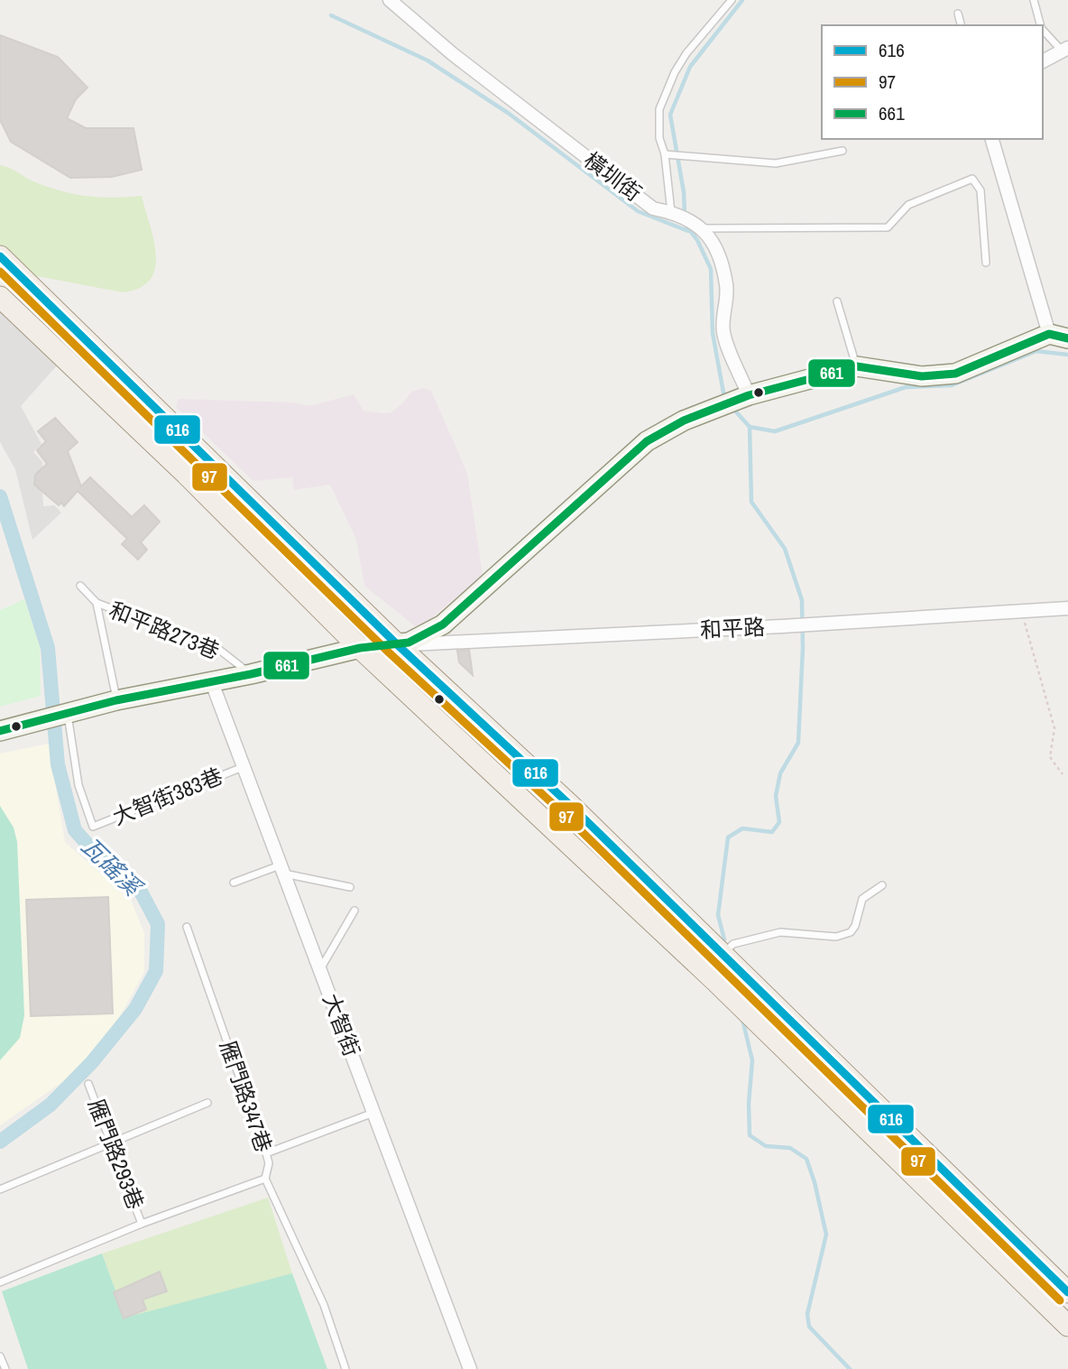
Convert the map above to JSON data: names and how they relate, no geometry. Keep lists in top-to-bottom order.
{
  "streets": {
    "street": ["橫圳街", "和平路", "大智街"],
    "lane": [
      "和平路273巷",
      "大智街383巷",
      "雁門路347巷",
      "雁門路293巷"
    ]
  },
  "crossings": [
    ["大智街383巷", "大智街"]
  ],
  "water": ["瓦磘溪"],
  "lines": ["transit line 616", "transit line 97", "transit line 661"],
  "legend": ["616", "97", "661"]
}
